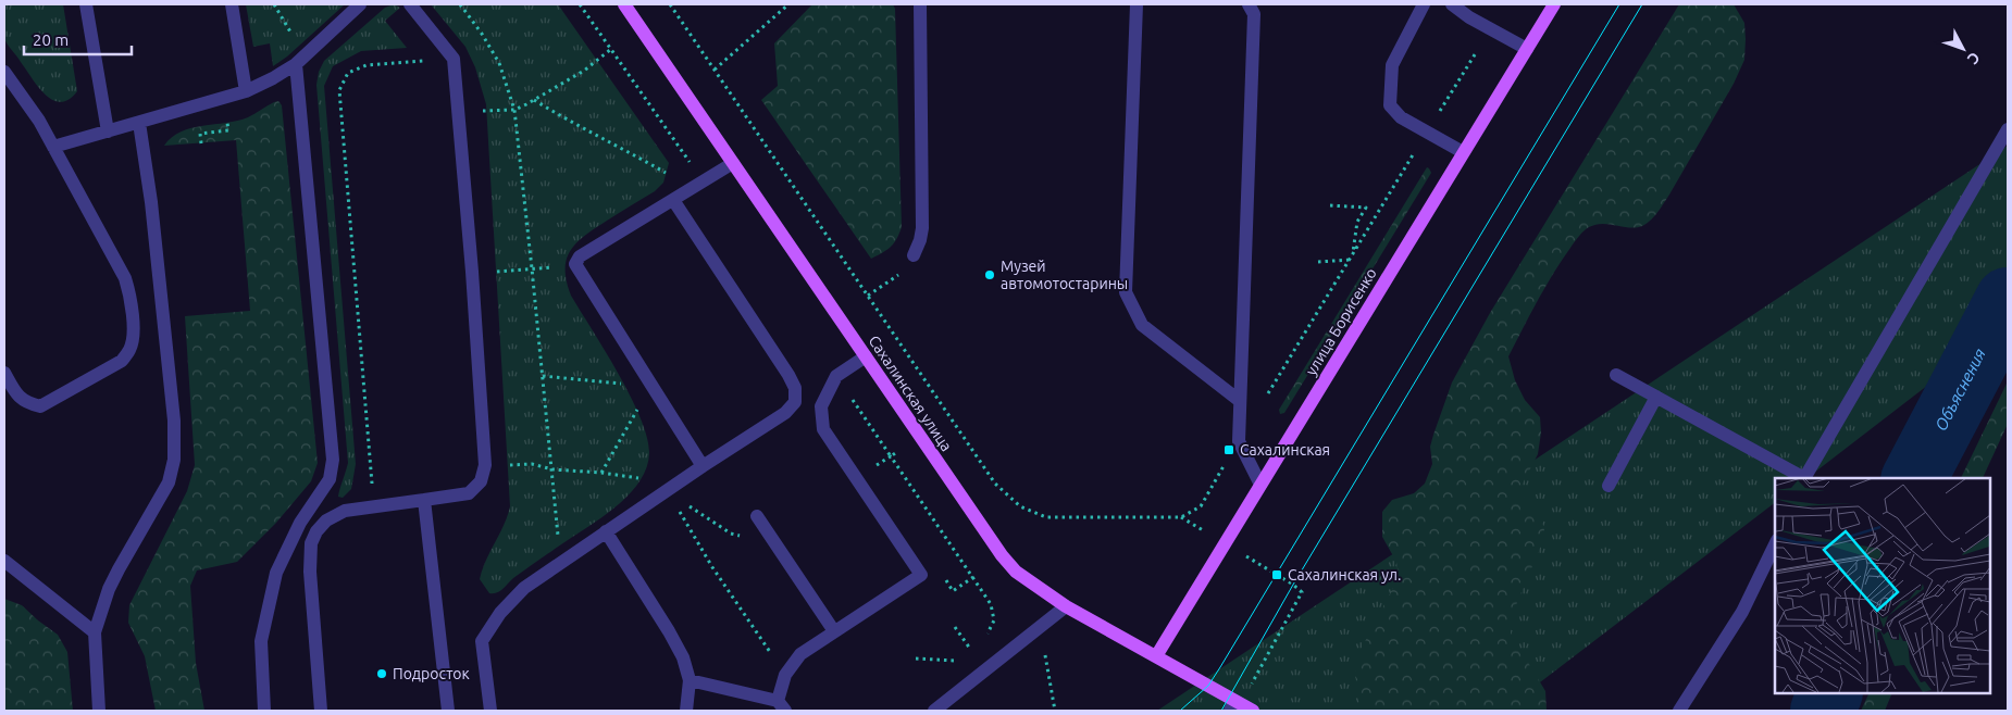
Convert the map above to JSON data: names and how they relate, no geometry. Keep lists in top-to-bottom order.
{
  "streets": {
    "main road": ["улица Борисенко", "Сахалинская улица"]
  },
  "crossings": [
    ["улица Борисенко", "Сахалинская улица"]
  ],
  "water": ["Объяснения"],
  "places": {
    "other": ["Музей автомотостарины", "Подросток"],
    "transit": ["Сахалинская", "Сахалинская ул."]
  },
  "scale_bar": "20 m",
  "north": "bottom right"
}
